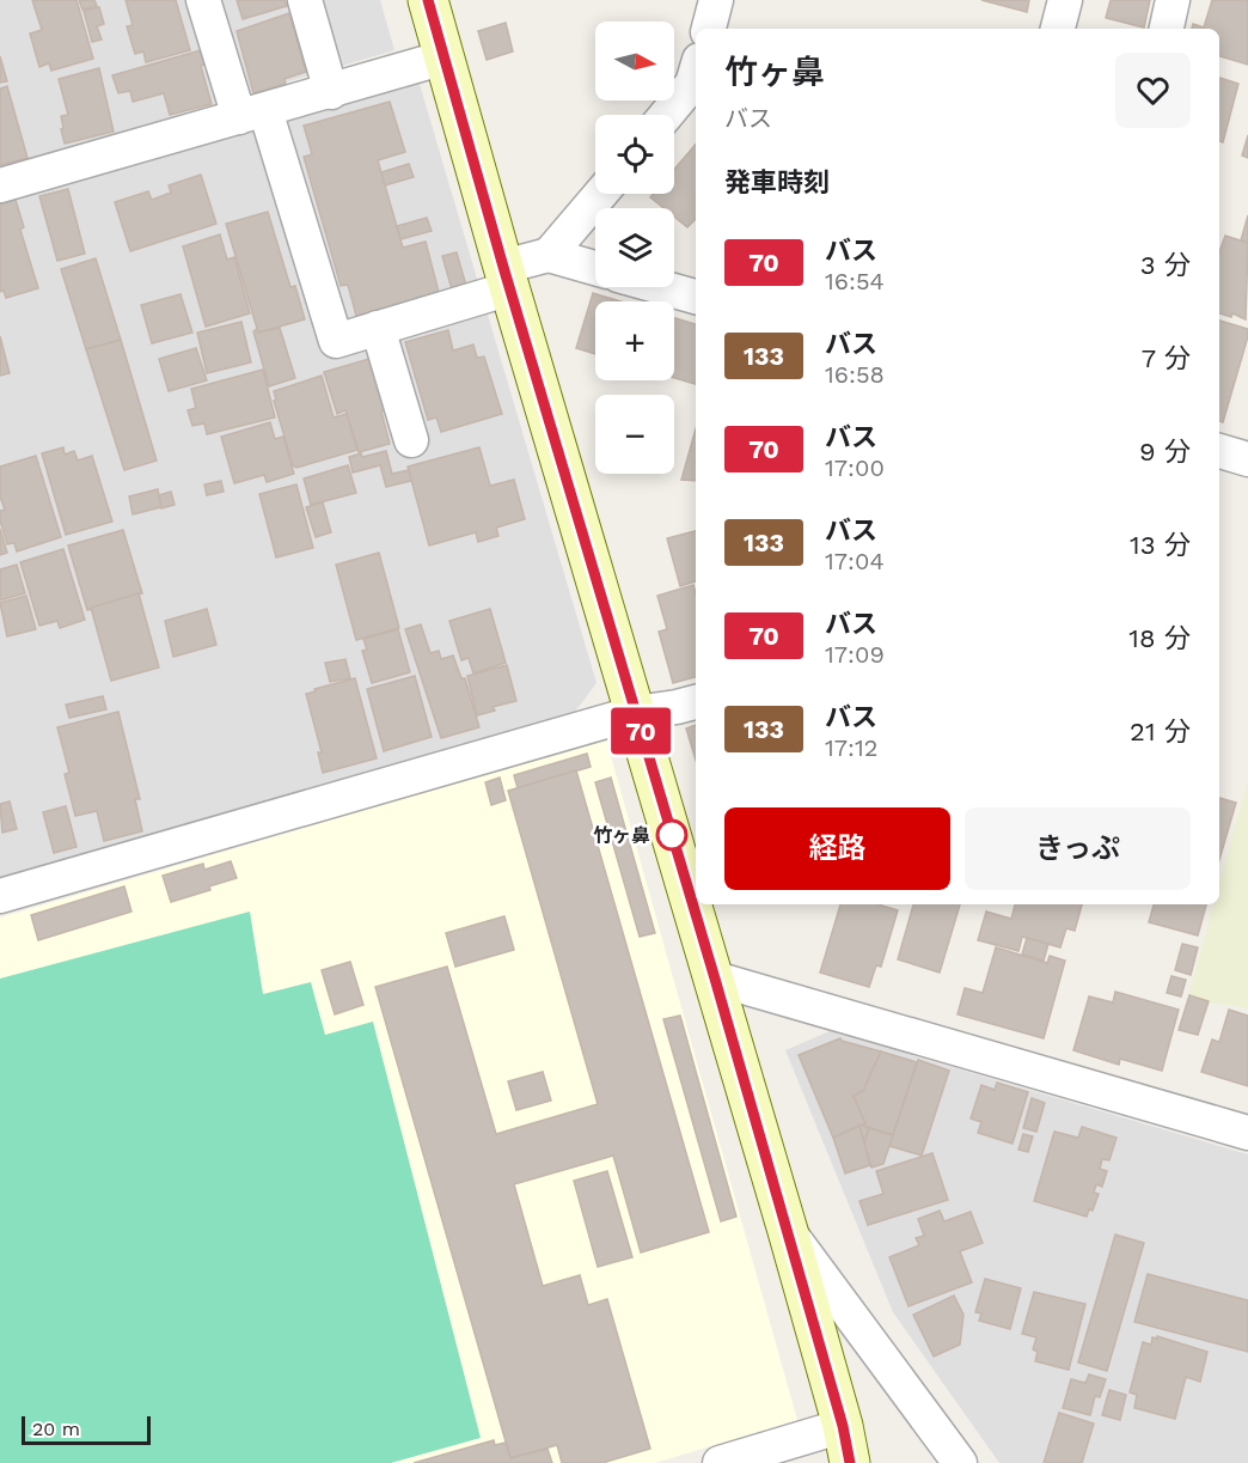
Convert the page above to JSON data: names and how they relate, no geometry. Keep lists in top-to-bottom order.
{
  "places": ["竹ヶ鼻"],
  "lines": ["bus line 70"],
  "scale_bar": "20 m",
  "north": "right",
  "page": {
    "on_map": "70",
    "map_buttons": ["+", "−"],
    "heading": [
      ["竹ヶ鼻", "バス"],
      "発車時刻"
    ],
    "list": [
      {
        "mark": "70",
        "name": "バス",
        "note": "16:54",
        "value": "3 分"
      },
      {
        "mark": "133",
        "name": "バス",
        "note": "16:58",
        "value": "7 分"
      },
      {
        "mark": "70",
        "name": "バス",
        "note": "17:00",
        "value": "9 分"
      },
      {
        "mark": "133",
        "name": "バス",
        "note": "17:04",
        "value": "13 分"
      },
      {
        "mark": "70",
        "name": "バス",
        "note": "17:09",
        "value": "18 分"
      },
      {
        "mark": "133",
        "name": "バス",
        "note": "17:12",
        "value": "21 分"
      }
    ],
    "buttons": ["経路", "きっぷ"],
    "scale": "20 m"
  }
}
